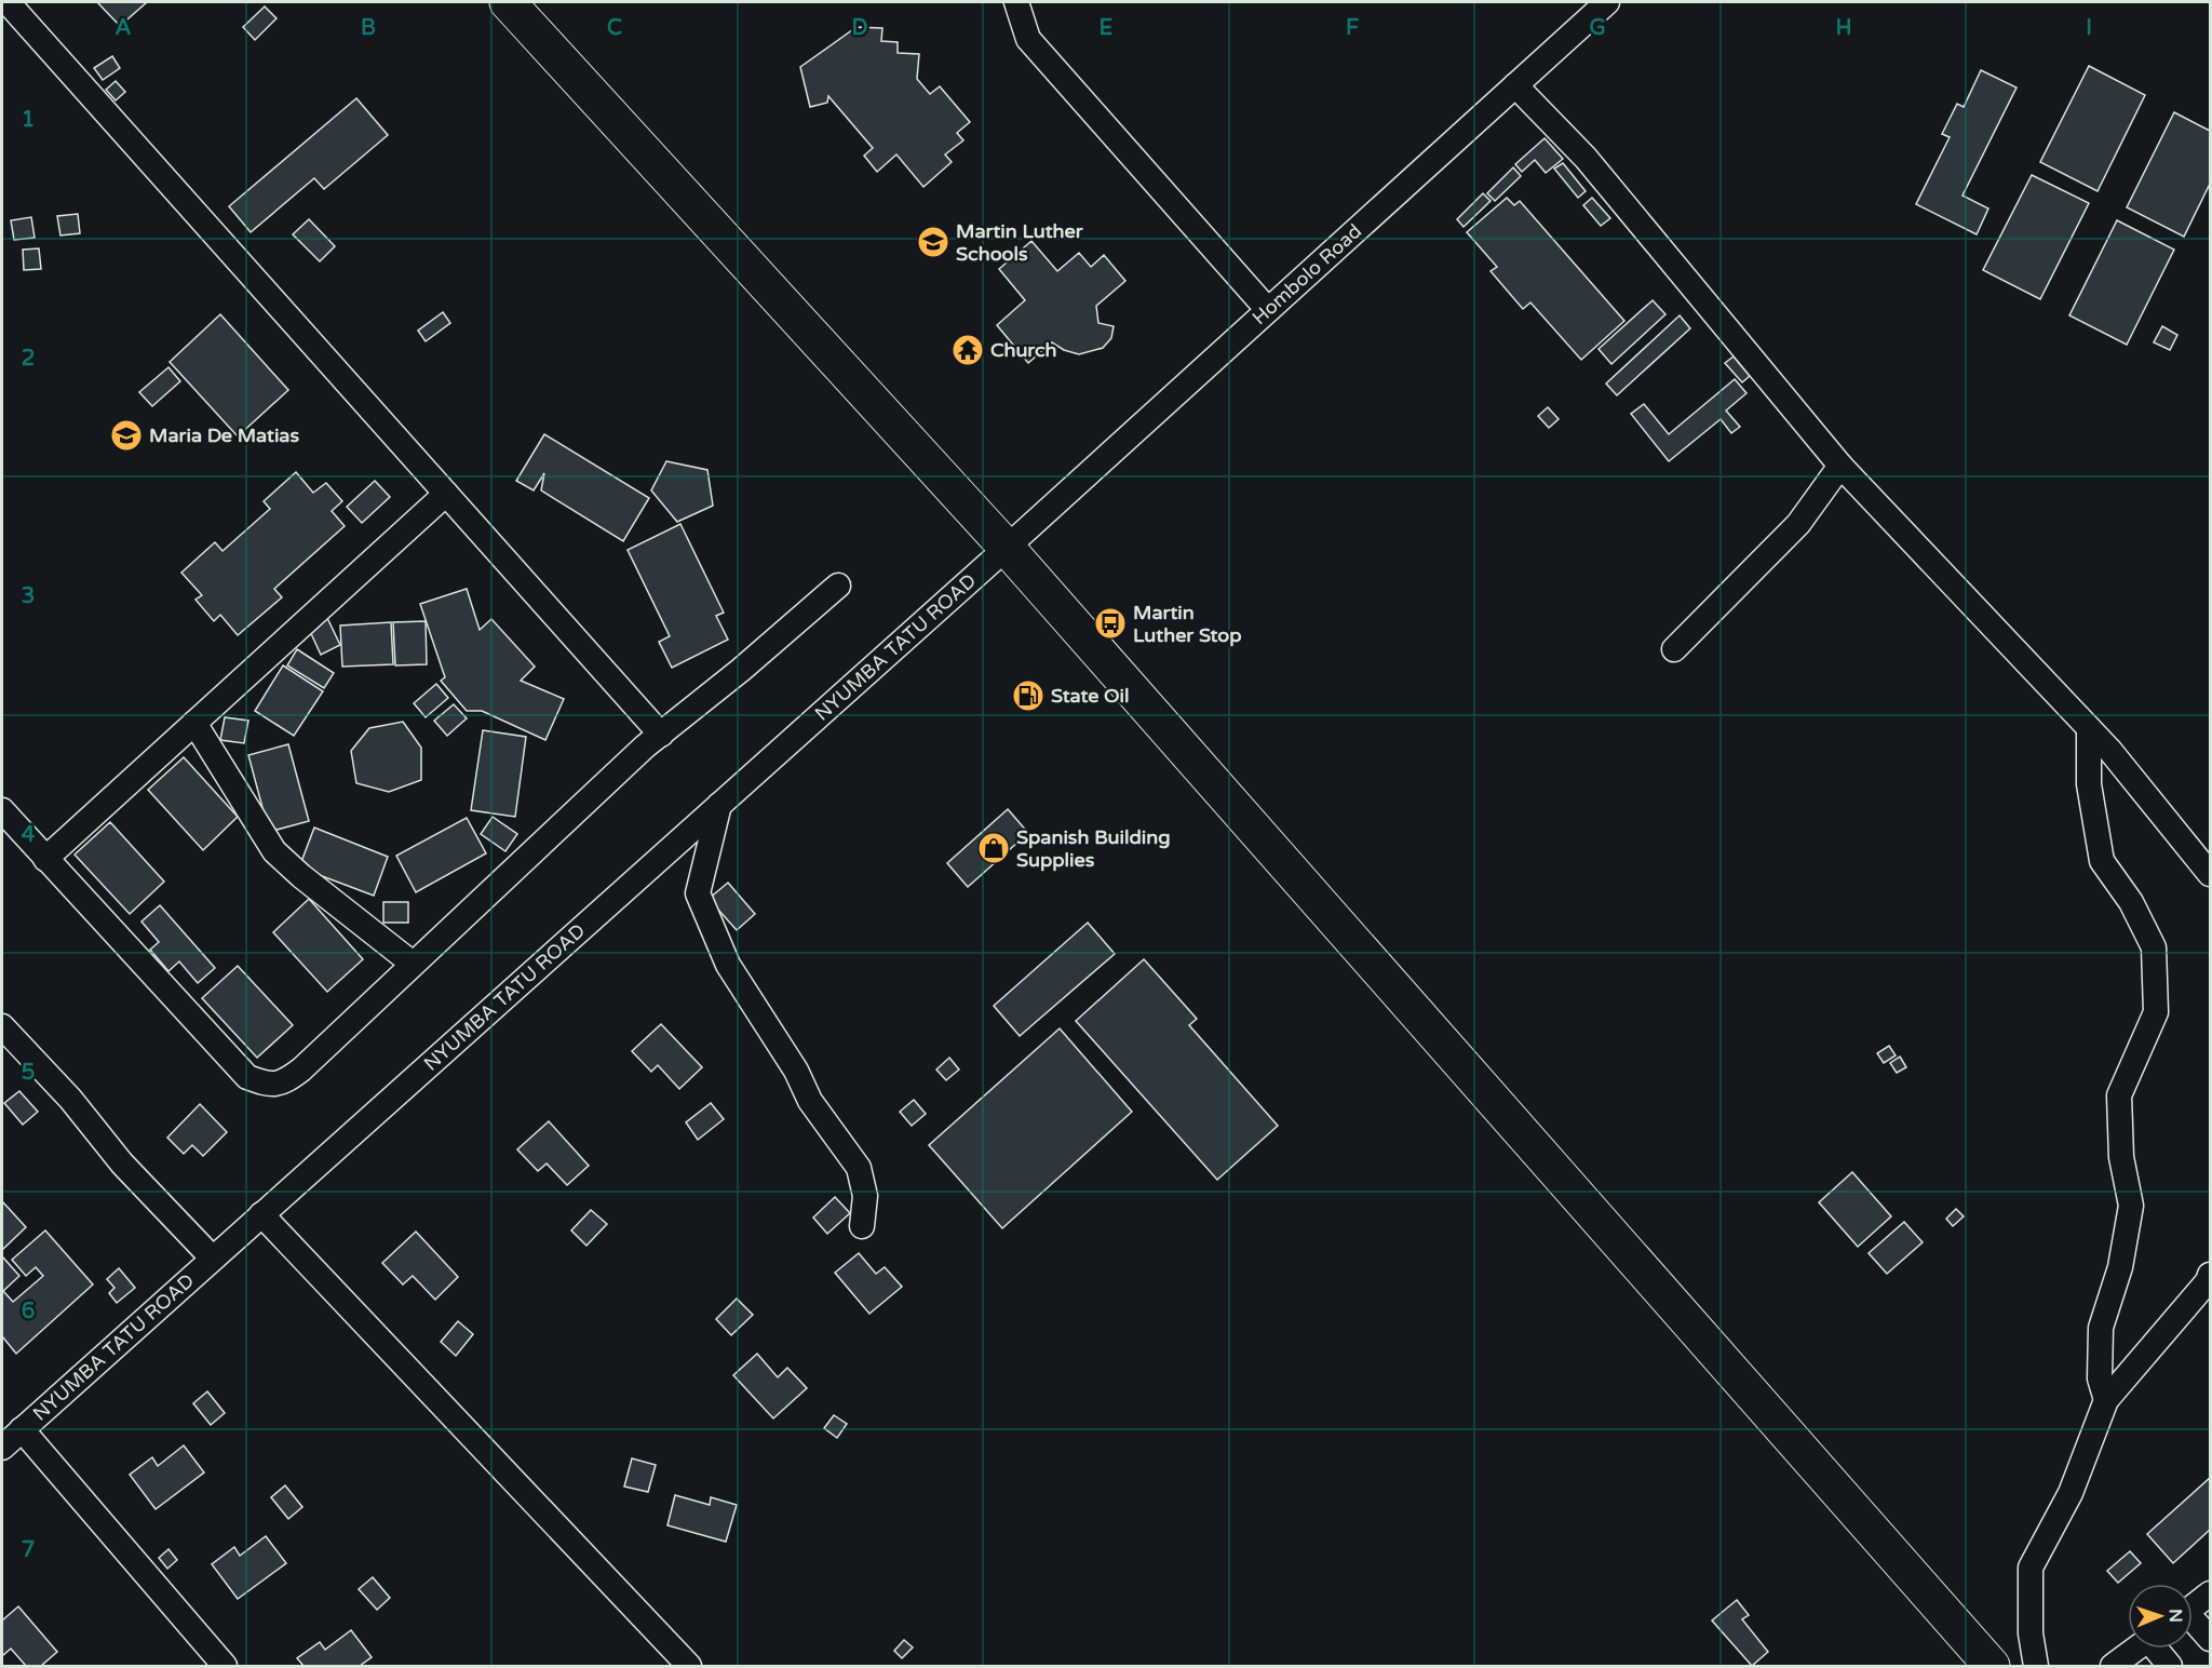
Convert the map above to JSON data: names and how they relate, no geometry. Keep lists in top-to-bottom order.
{
  "streets": {
    "street": ["Hombolo Road", "NYUMBA TATU ROAD"]
  },
  "crossings": [
    ["Hombolo Road", "NYUMBA TATU ROAD"]
  ],
  "places": {
    "school or university": ["Martin Luther Schools", "Maria De Matias"],
    "temple": ["Church"],
    "bus stop": ["Martin Luther Stop"],
    "fuel station": ["State Oil"],
    "shop": ["Spanish Building Supplies"]
  },
  "north": "right",
  "grid": {
    "columns": [
      "A",
      "B",
      "C",
      "D",
      "E",
      "F",
      "G",
      "H",
      "I"
    ],
    "rows": [
      "1",
      "2",
      "3",
      "4",
      "5",
      "6",
      "7"
    ]
  }
}
